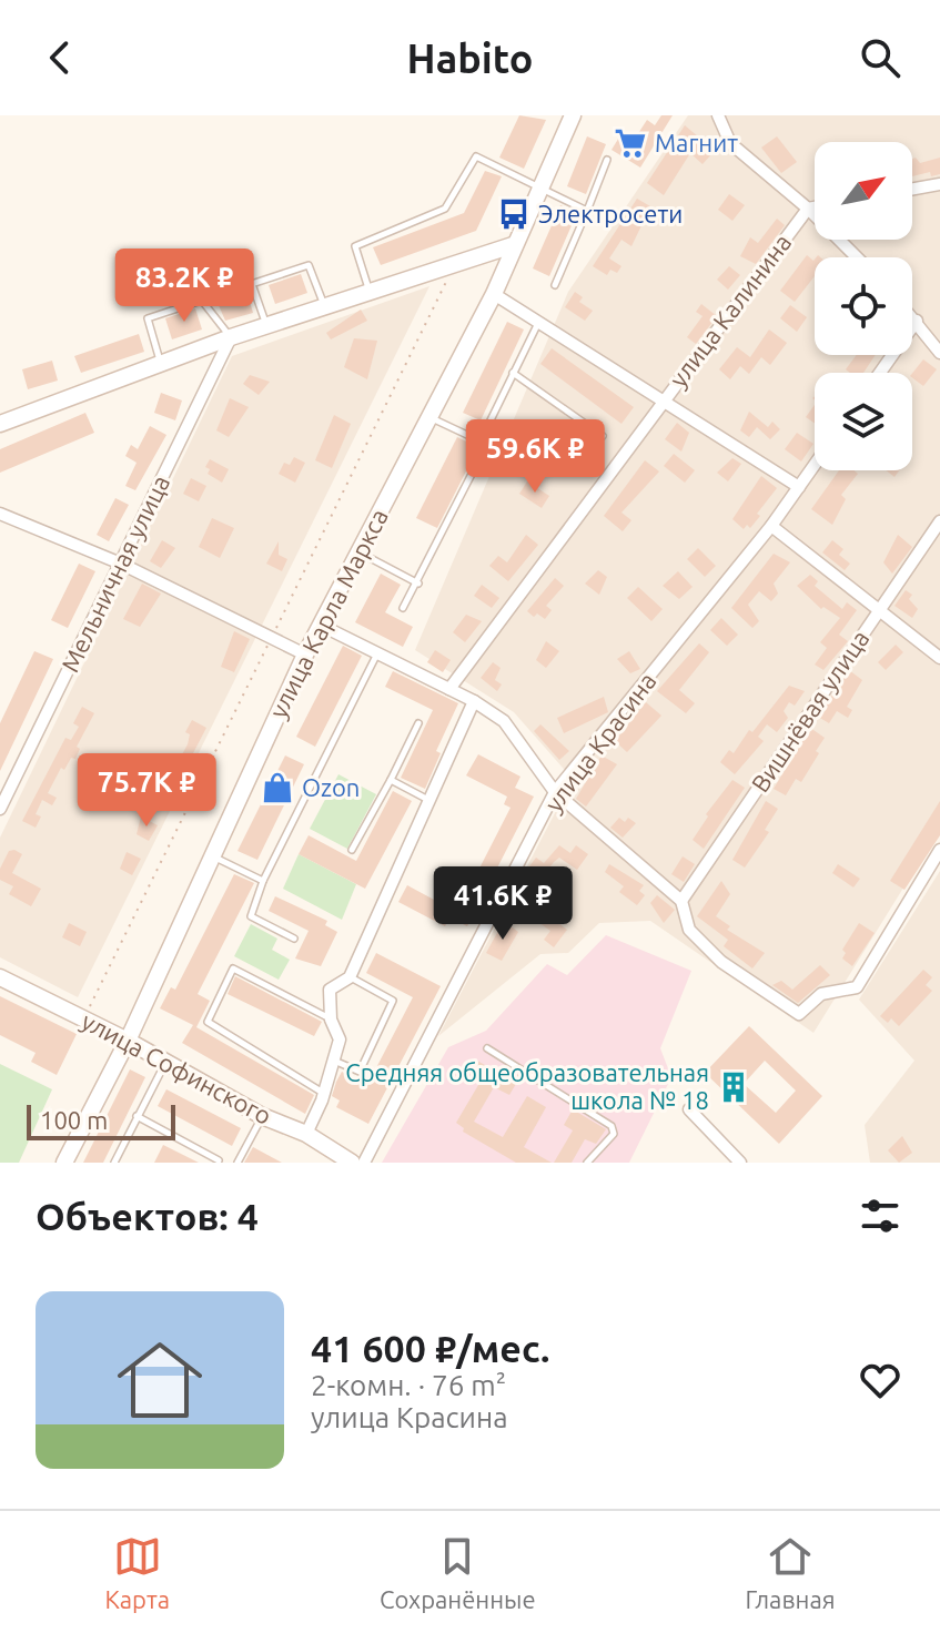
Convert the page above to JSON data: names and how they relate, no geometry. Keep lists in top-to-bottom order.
{
  "streets": {
    "street": [
      "улица Калинина",
      "Мельничная улица",
      "улица Карла Маркса",
      "Вишнёвая улица",
      "улица Красина",
      "улица Софинского"
    ]
  },
  "crossings": [
    ["улица Карла Маркса", "улица Софинского"]
  ],
  "places": {
    "supermarket": ["Магнит"],
    "bus stop": ["Электросети"],
    "shop": ["Ozon"],
    "building": ["Средняя общеобразовательная школа № 18"]
  },
  "scale_bar": "100 m",
  "north": "top right",
  "page": {
    "header": "Habito",
    "price": [
      "83.2K ₽",
      "59.6K ₽",
      "75.7K ₽",
      "41.6K ₽"
    ],
    "scale": "100 m",
    "heading": "Объектов: 4",
    "list": [
      {
        "name": "41 600 ₽/мес.",
        "note": "2-комн. · 76 m² · улица Красина"
      }
    ],
    "tabs": ["Карта", "Сохранённые", "Главная"]
  }
}
